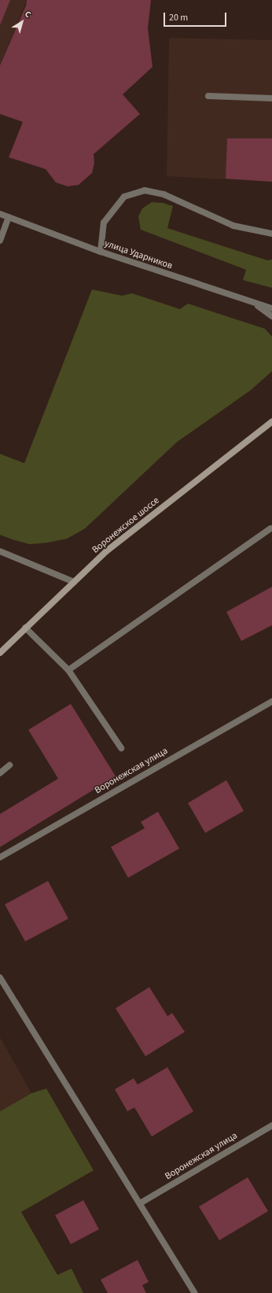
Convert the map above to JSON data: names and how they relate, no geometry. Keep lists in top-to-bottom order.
{
  "streets": {
    "main road": ["Воронежское шоссе"],
    "street": ["улица Ударников", "Воронежская улица"]
  },
  "scale_bar": "20 m",
  "north": "top right"
}
